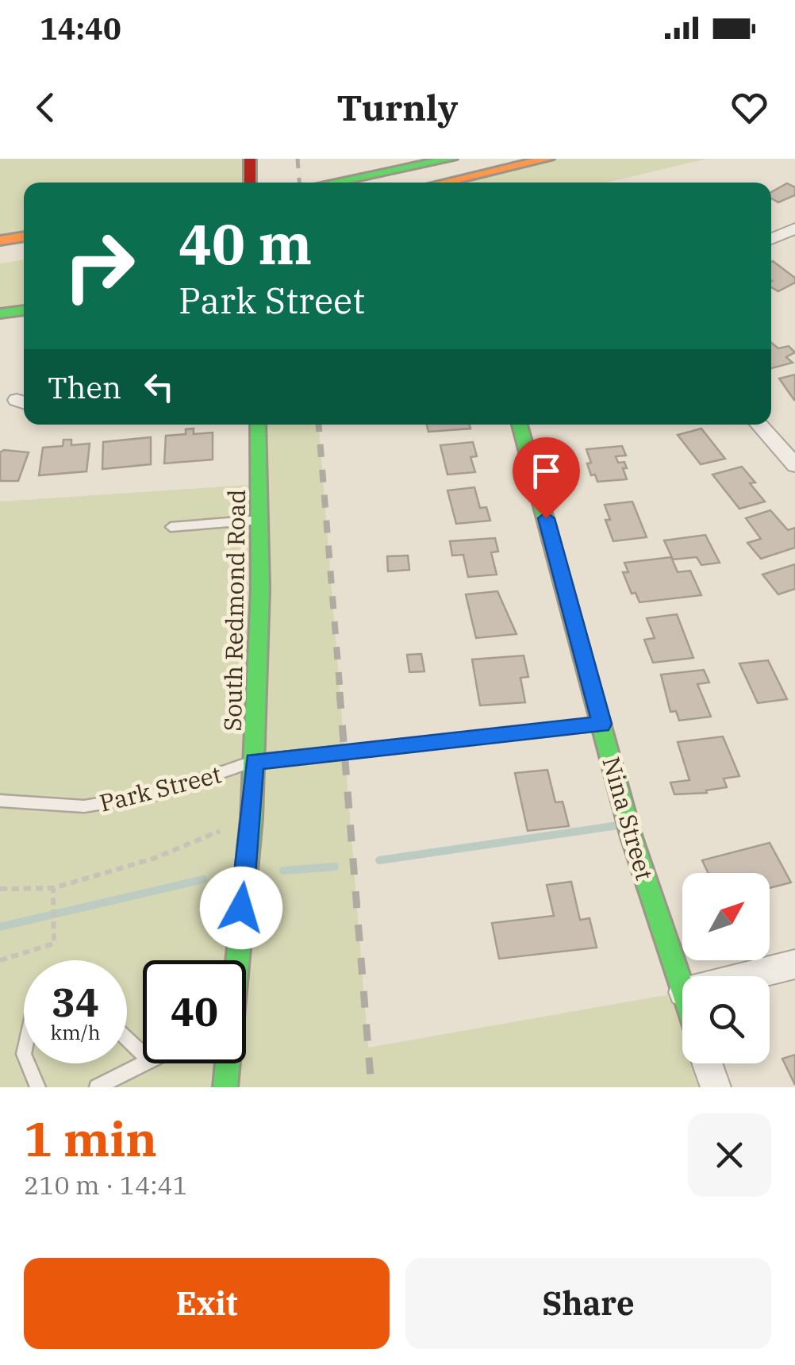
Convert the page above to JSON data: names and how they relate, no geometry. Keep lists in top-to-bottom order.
{
  "streets": {
    "main road": ["South Redmond Road", "Nina Street"],
    "lane": ["Park Street"]
  },
  "crossings": [
    ["South Redmond Road", "Park Street"],
    ["Park Street", "Nina Street"]
  ],
  "north": "top right",
  "page": {
    "status": "14:40",
    "header": "Turnly",
    "turn": ["40 m", "Park Street"],
    "then": "Then",
    "speed": "34 km/h",
    "limit": "40",
    "heading": ["1 min", "210 m · 14:41"],
    "buttons": ["Exit", "Share"]
  }
}
